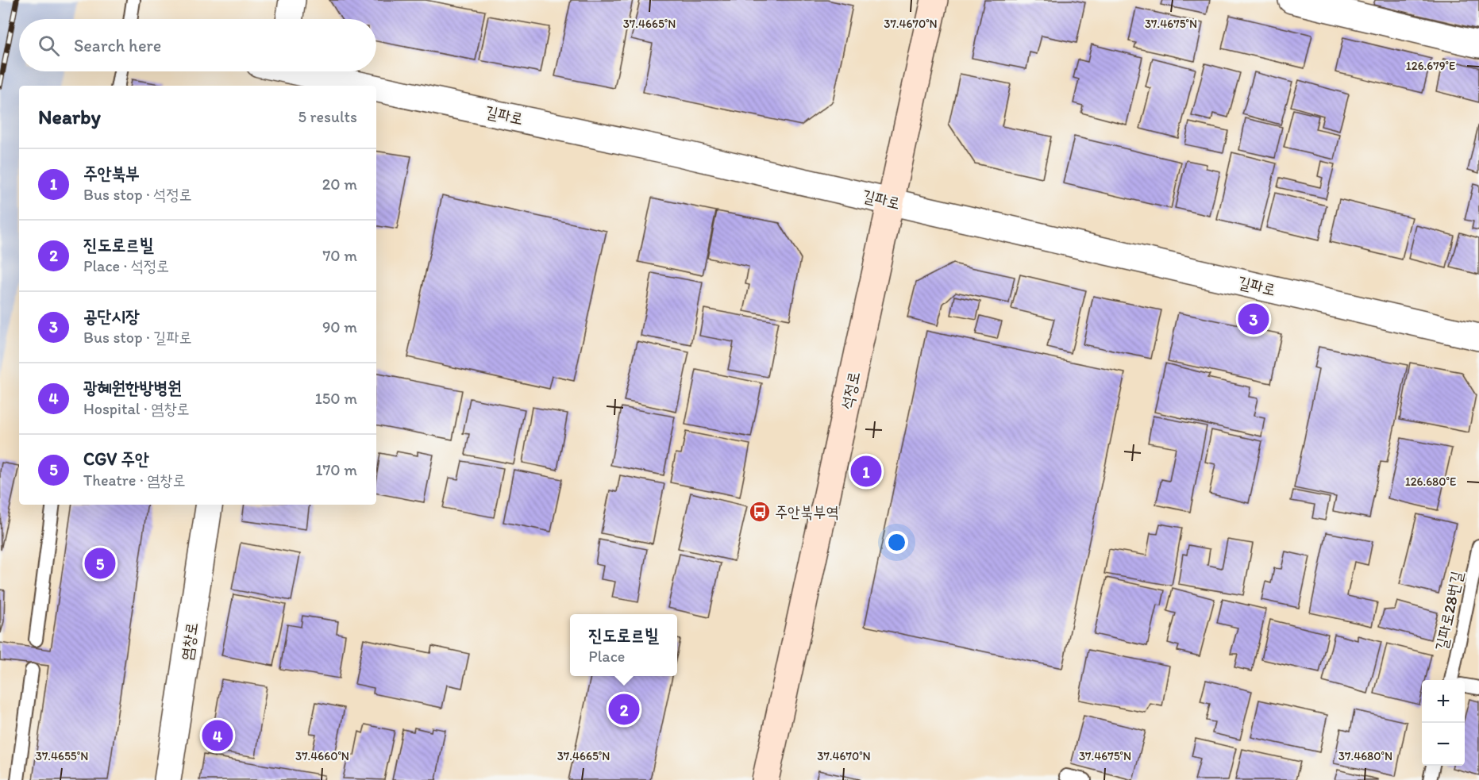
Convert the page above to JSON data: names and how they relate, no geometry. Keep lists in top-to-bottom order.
{
  "streets": {
    "main road": ["석정로"],
    "street": ["길파로", "염창로"],
    "lane": ["길파로28번길"]
  },
  "crossings": [
    ["길파로", "석정로"]
  ],
  "places": {
    "bus stop": ["주안북부역"]
  },
  "page": {
    "search": "Search here",
    "heading": ["Nearby", "5 results"],
    "list": [
      {
        "mark": "1",
        "name": "주안북부",
        "note": "Bus stop · 석정로",
        "value": "20 m"
      },
      {
        "mark": "2",
        "name": "진도로르빌",
        "note": "Place · 석정로",
        "value": "70 m"
      },
      {
        "mark": "3",
        "name": "공단시장",
        "note": "Bus stop · 길파로",
        "value": "90 m"
      },
      {
        "mark": "4",
        "name": "광혜원한방병원",
        "note": "Hospital · 염창로",
        "value": "150 m"
      },
      {
        "mark": "5",
        "name": "CGV 주안",
        "note": "Theatre · 염창로",
        "value": "170 m"
      }
    ],
    "pins": [
      "3",
      "1",
      "5",
      "2",
      "4"
    ],
    "popup": ["진도로르빌", "Place"],
    "map_buttons": ["+", "−"]
  },
  "coordinates": [
    "37.4665°N",
    "37.4670°N",
    "37.4675°N",
    "126.679°E",
    "126.680°E",
    "37.4655°N",
    "37.4660°N",
    "37.4680°N"
  ]
}
